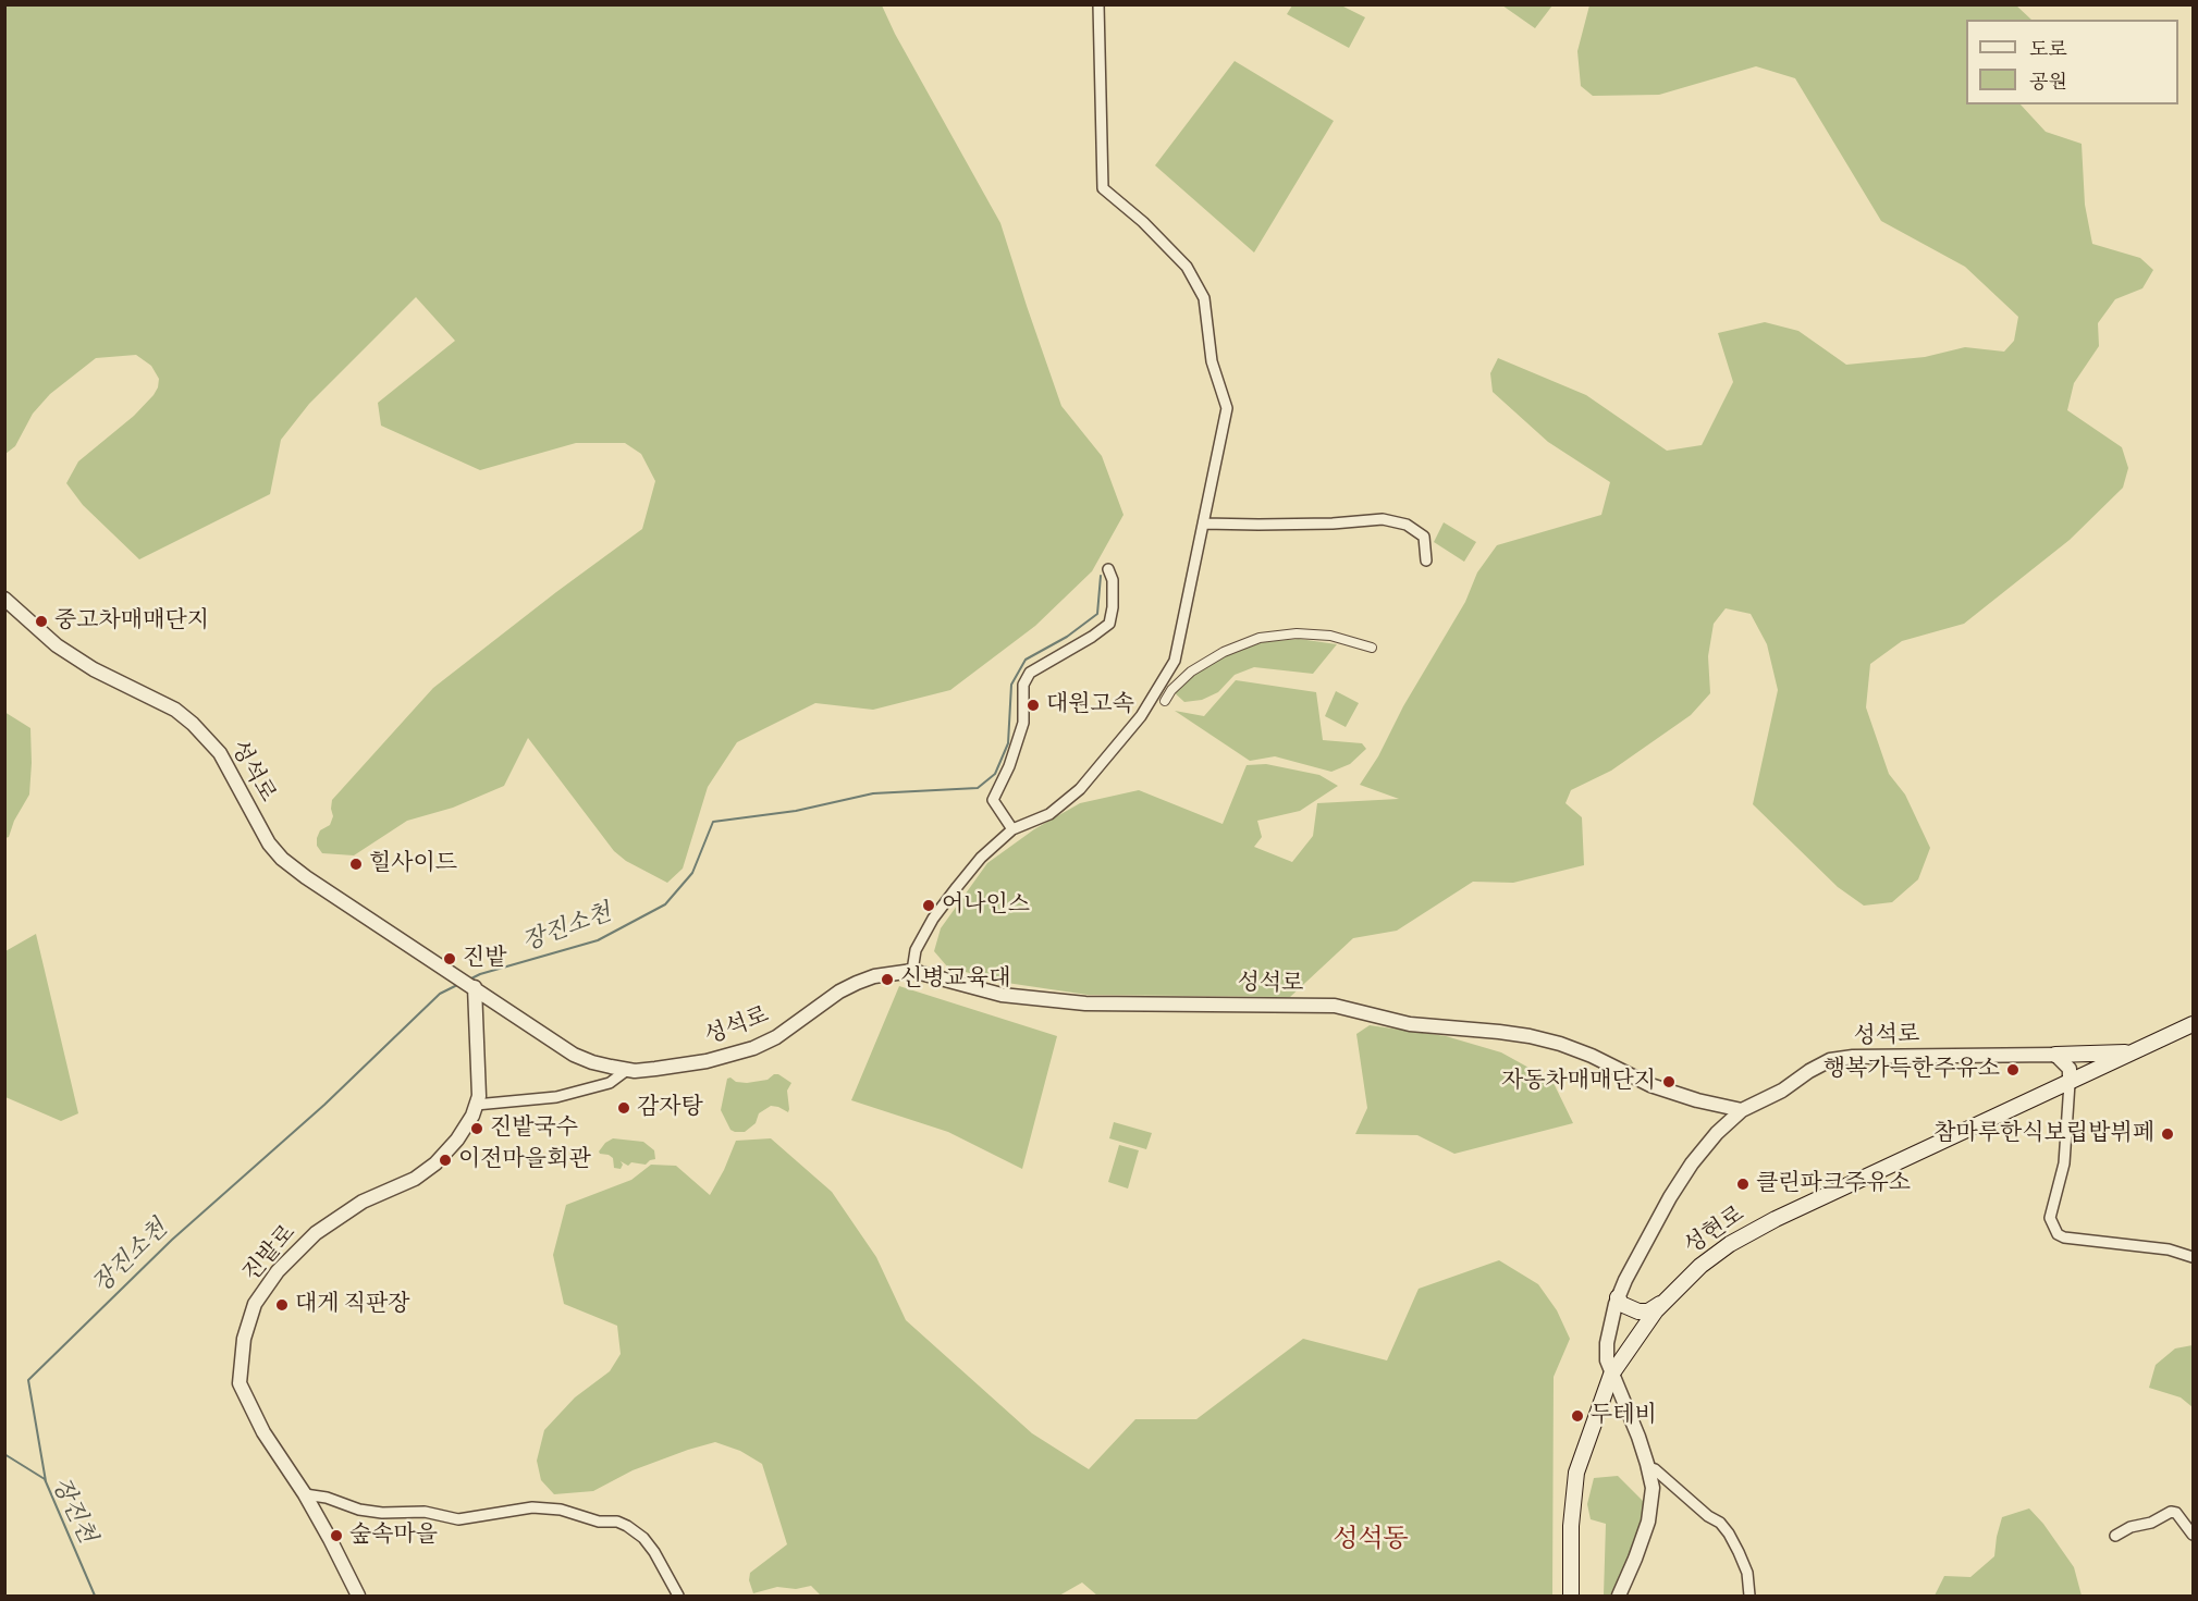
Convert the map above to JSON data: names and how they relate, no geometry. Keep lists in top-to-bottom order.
{
  "streets": {
    "main road": ["성현로"],
    "street": ["성석로", "진밭로"]
  },
  "crossings": [
    ["성석로", "진밭로"]
  ],
  "districts": ["성석동"],
  "water": ["장진소천", "장진천"],
  "places": [
    "중고차매매단지",
    "대원고속",
    "힐사이드",
    "어나인스",
    "진밭",
    "신병교육대",
    "행복가득한주유소",
    "자동차매매단지",
    "감자탕",
    "진밭국수",
    "참마루한식보립밥뷔페",
    "이전마을회관",
    "클린파크주유소",
    "대게 직판장",
    "두테비",
    "숲속마을"
  ],
  "legend": ["도로", "공원"]
}
